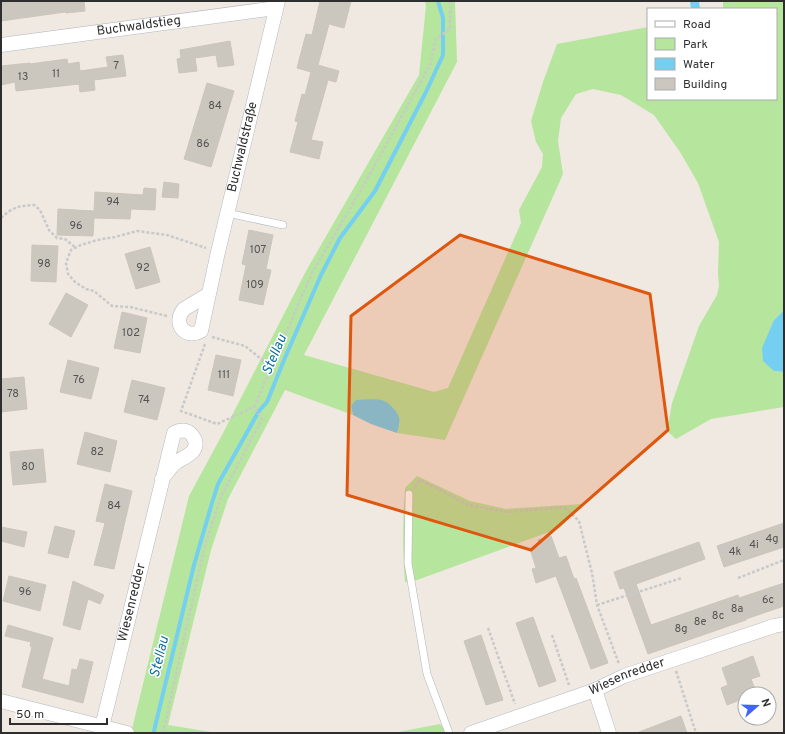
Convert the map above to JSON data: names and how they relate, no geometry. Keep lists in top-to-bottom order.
{
  "streets": {
    "street": ["Buchwaldstieg", "Buchwaldstraße", "Wiesenredder"]
  },
  "crossings": [
    ["Buchwaldstieg", "Buchwaldstraße"]
  ],
  "water": ["Stellau"],
  "house_numbers": [
    "7",
    "11",
    "13",
    "84",
    "86",
    "94",
    "96",
    "107",
    "98",
    "92",
    "109",
    "102",
    "111",
    "76",
    "78",
    "74",
    "82",
    "80",
    "84",
    "4g",
    "4i",
    "4k",
    "96",
    "6c",
    "8a",
    "8c",
    "8e",
    "8g"
  ],
  "legend": [
    "Road",
    "Park",
    "Water",
    "Building"
  ],
  "scale_bar": "50 m",
  "north": "right"
}
